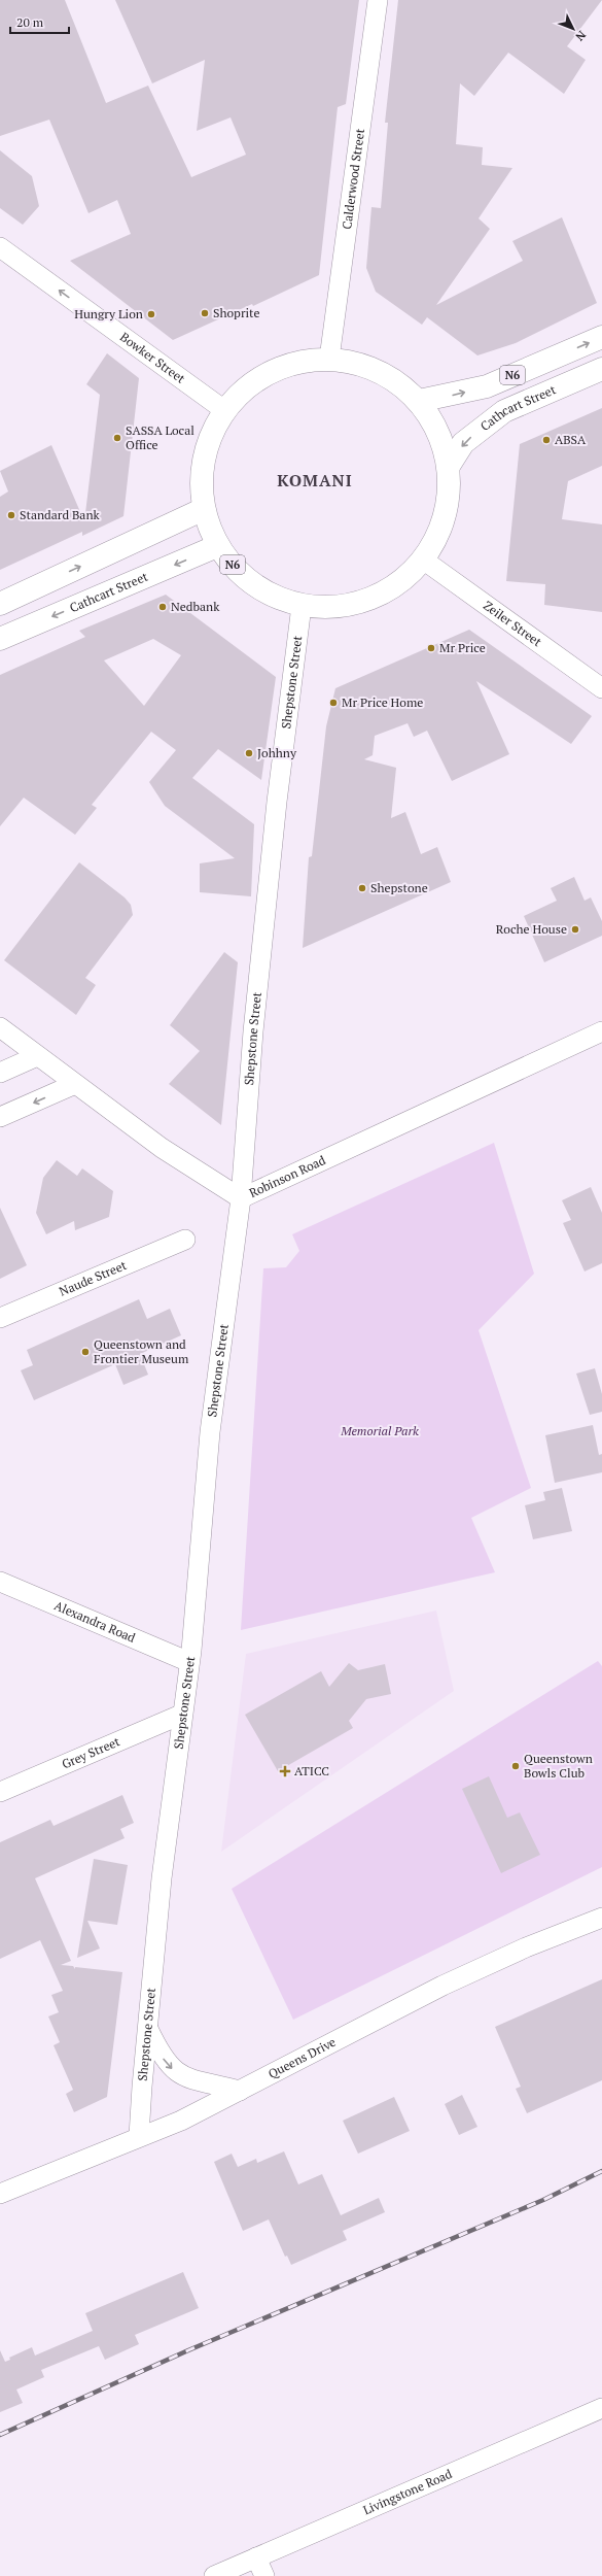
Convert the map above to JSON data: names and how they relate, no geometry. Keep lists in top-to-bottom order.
{
  "streets": {
    "highway": ["N6", "Cathcart Street"],
    "street": [
      "Calderwood Street",
      "Bowker Street",
      "Zeiler Street",
      "Shepstone Street",
      "Robinson Road",
      "Naude Street",
      "Alexandra Road",
      "Grey Street",
      "Queens Drive",
      "Livingstone Road"
    ]
  },
  "crossings": [
    ["Calderwood Street", "N6"],
    ["Bowker Street", "N6"],
    ["N6", "Cathcart Street"],
    ["N6", "Zeiler Street"],
    ["N6", "Shepstone Street"],
    ["Shepstone Street", "Robinson Road"],
    ["Shepstone Street", "Alexandra Road"],
    ["Shepstone Street", "Grey Street"],
    ["Shepstone Street", "Queens Drive"]
  ],
  "one_way": ["Bowker Street"],
  "districts": ["KOMANI"],
  "parks": ["Memorial Park"],
  "places": {
    "other": [
      "Shoprite",
      "Hungry Lion",
      "SASSA Local Office",
      "ABSA",
      "Standard Bank",
      "Nedbank",
      "Mr Price",
      "Mr Price Home",
      "Johhny",
      "Shepstone",
      "Roche House",
      "Queenstown and Frontier Museum",
      "Queenstown Bowls Club"
    ],
    "health": ["ATICC"]
  },
  "scale_bar": "20 m",
  "north": "bottom right"
}
